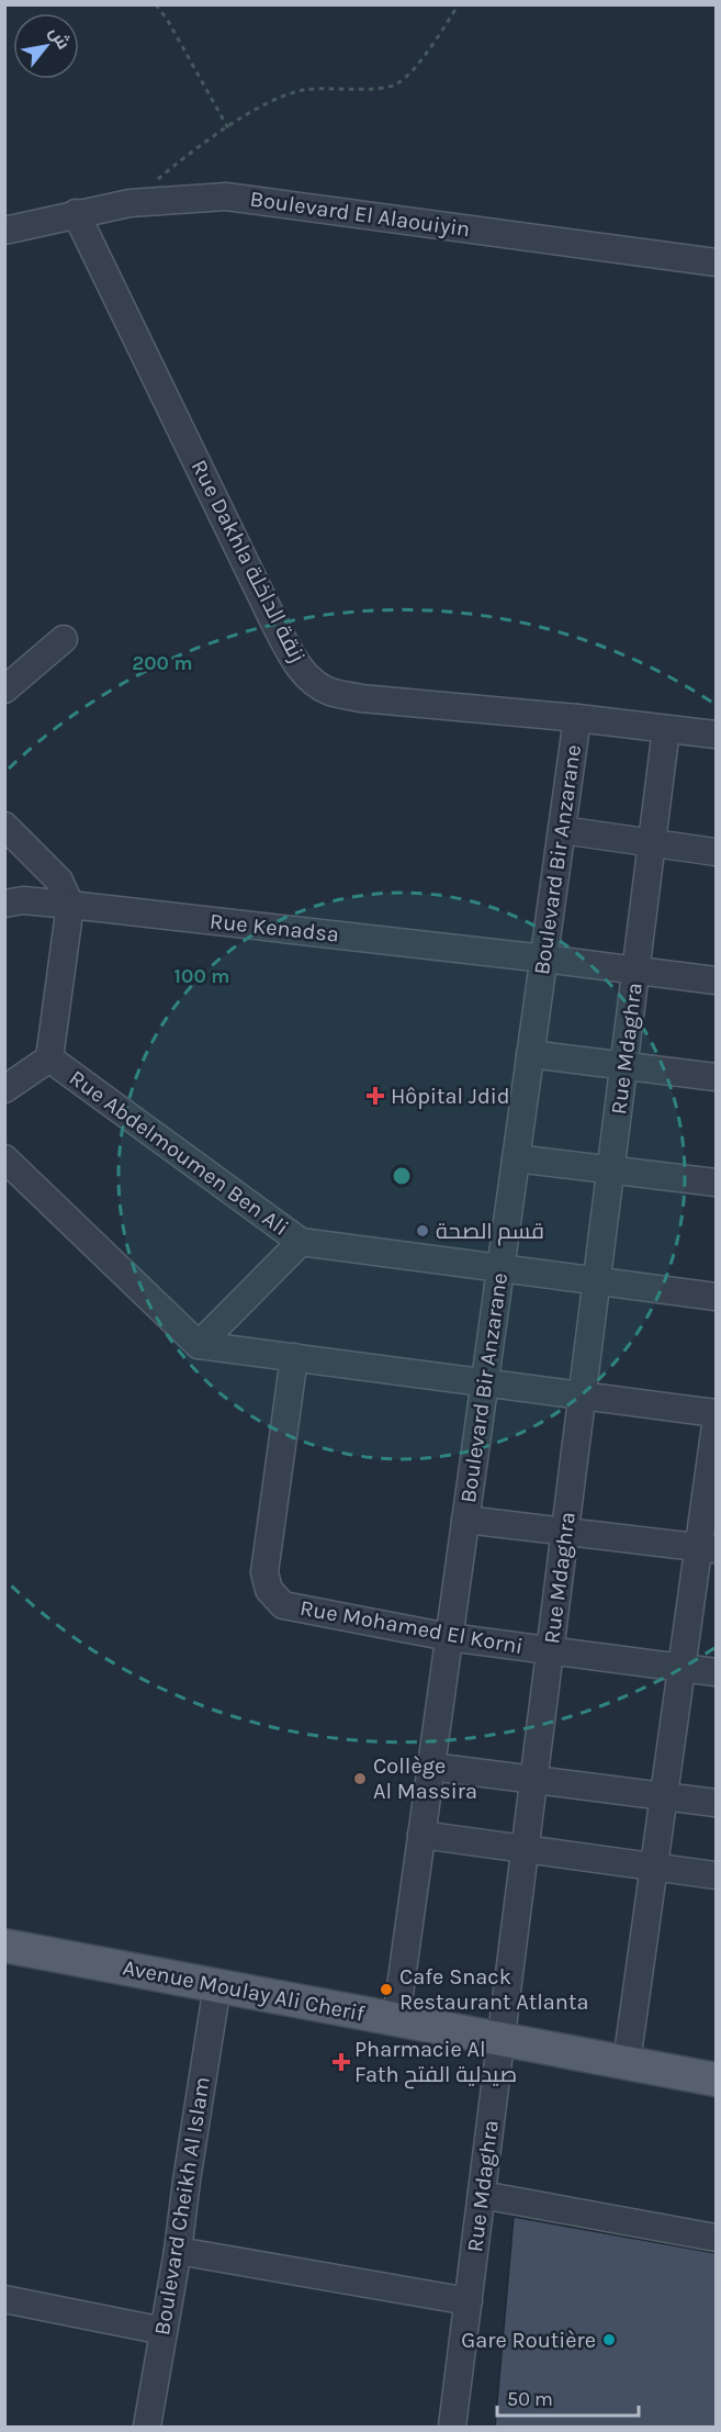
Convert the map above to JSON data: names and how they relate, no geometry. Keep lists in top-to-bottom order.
{
  "streets": {
    "main road": ["Avenue Moulay Ali Cherif"],
    "street": [
      "Boulevard El Alaouiyin",
      "Rue Dakhla زنقة الداخلة",
      "Boulevard Bir Anzarane",
      "Rue Kenadsa",
      "Rue Mdaghra",
      "Rue Abdelmoumen Ben Ali",
      "Rue Mohamed El Korni",
      "Boulevard Cheikh Al Islam"
    ]
  },
  "crossings": [
    ["Boulevard El Alaouiyin", "Rue Dakhla زنقة الداخلة"],
    ["Rue Dakhla زنقة الداخلة", "Boulevard Bir Anzarane"],
    ["Rue Dakhla زنقة الداخلة", "Rue Mdaghra"],
    ["Boulevard Bir Anzarane", "Rue Kenadsa"],
    ["Boulevard Bir Anzarane", "Rue Abdelmoumen Ben Ali"],
    ["Boulevard Bir Anzarane", "Rue Mohamed El Korni"],
    ["Boulevard Bir Anzarane", "Avenue Moulay Ali Cherif"],
    ["Rue Kenadsa", "Rue Mdaghra"],
    ["Rue Mdaghra", "Rue Abdelmoumen Ben Ali"],
    ["Rue Mdaghra", "Rue Mohamed El Korni"],
    ["Rue Mdaghra", "Avenue Moulay Ali Cherif"],
    ["Avenue Moulay Ali Cherif", "Boulevard Cheikh Al Islam"]
  ],
  "places": {
    "health": ["Hôpital Jdid", "Pharmacie Al Fath صيدلية الفتح"],
    "other": [
      "قسم الصحة",
      "Collège Al Massira",
      "Cafe Snack Restaurant Atlanta",
      "Gare Routière"
    ]
  },
  "scale_bar": "50 m",
  "north": "top right",
  "rings": ["200 m", "100 m"]
}
